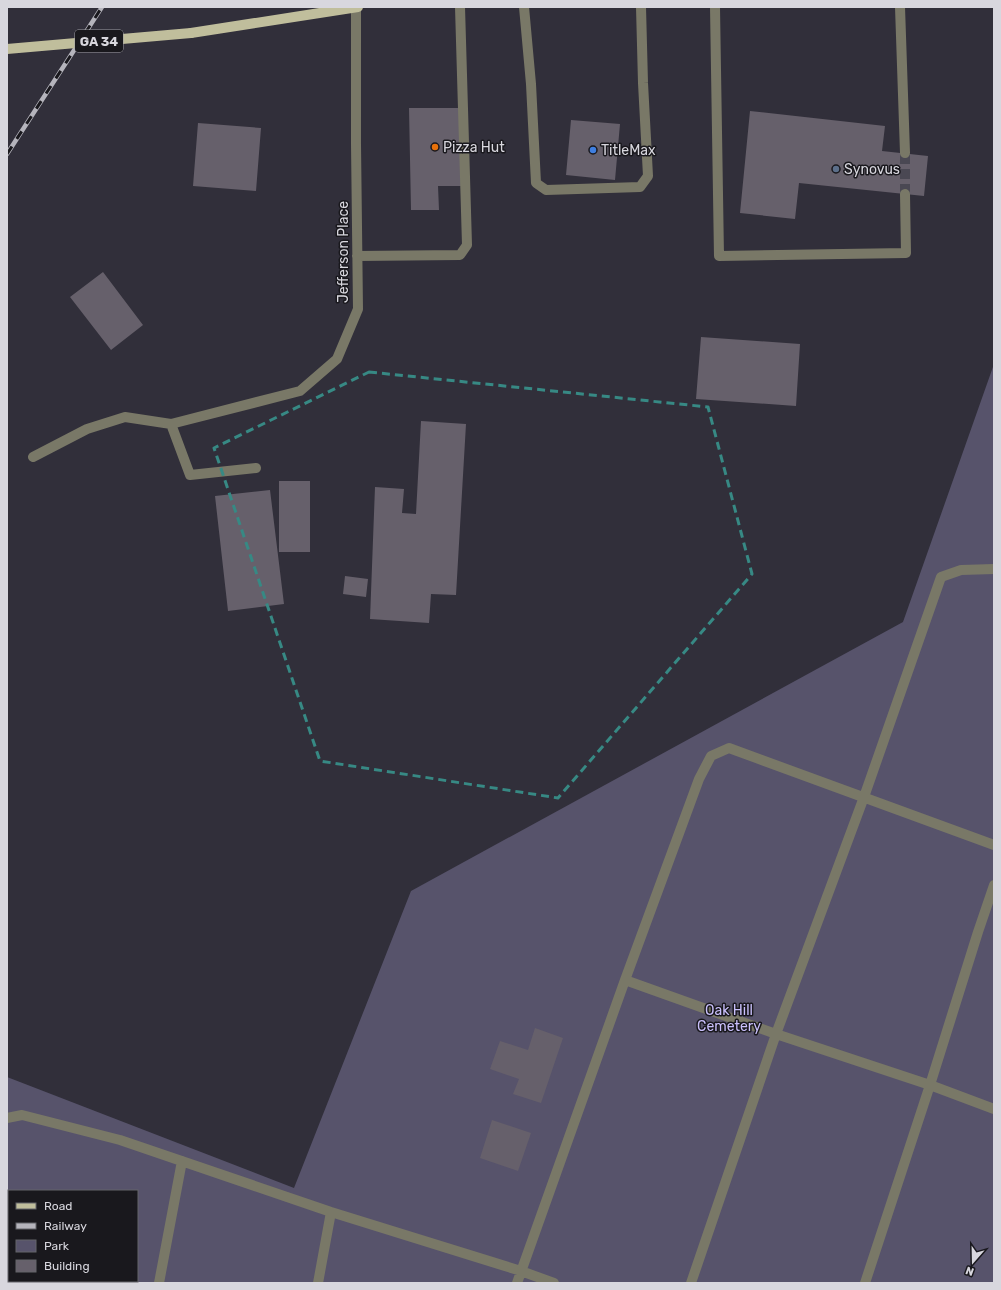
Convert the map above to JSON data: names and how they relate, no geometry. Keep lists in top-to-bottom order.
{
  "streets": {
    "main road": ["GA 34"],
    "street": ["Jefferson Place"]
  },
  "crossings": [
    ["GA 34", "Jefferson Place"]
  ],
  "parks": ["Oak Hill Cemetery"],
  "places": ["Pizza Hut", "TitleMax", "Synovus"],
  "legend": [
    "Road",
    "Railway",
    "Park",
    "Building"
  ],
  "north": "bottom"
}
